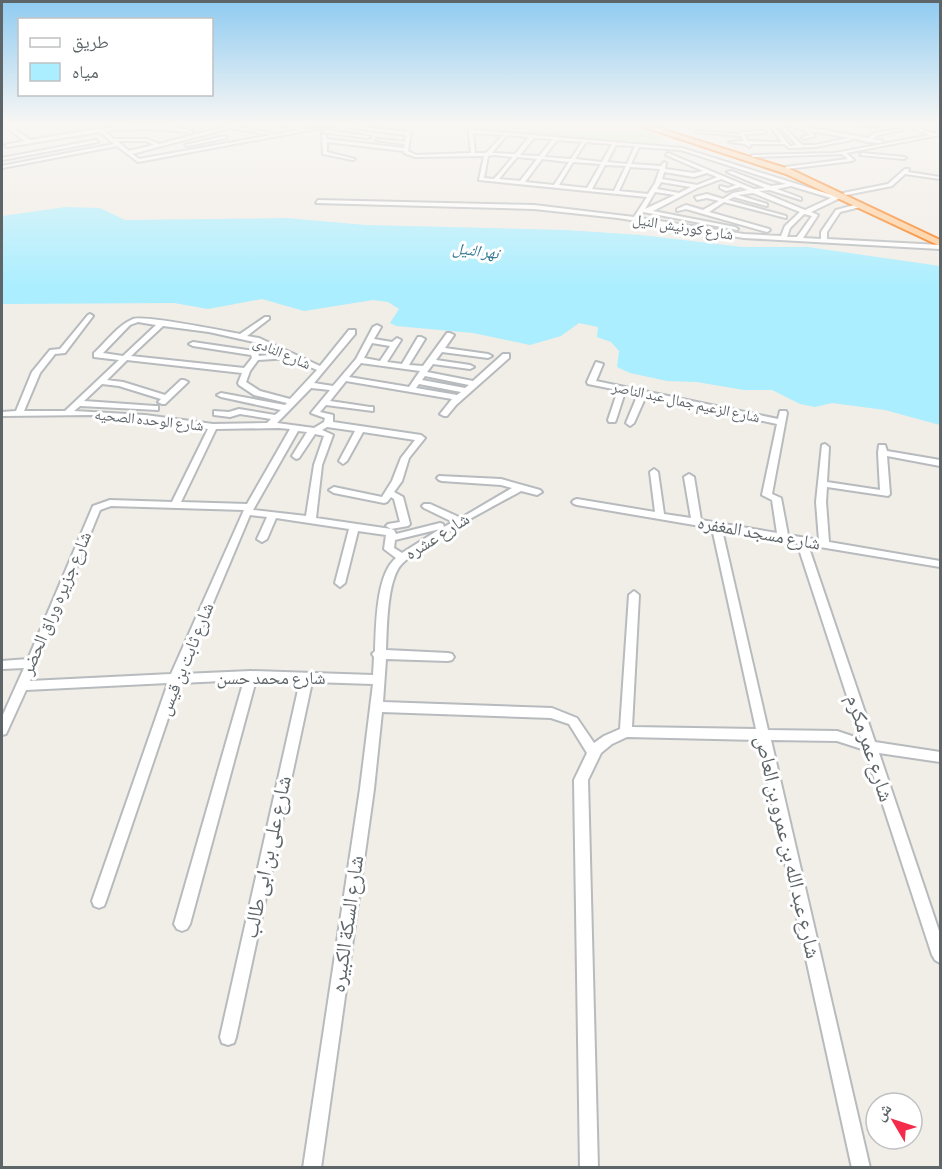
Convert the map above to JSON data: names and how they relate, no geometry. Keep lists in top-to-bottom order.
{
  "streets": {
    "street": [
      "شارع كورنيش النيل",
      "شارع النادى",
      "شارع الزعيم جمال عبد الناصر",
      "شارع الوحده الصحيه",
      "شارع مسجد المغفره",
      "شارع عشره",
      "شارع جزيره وراق الحضر",
      "شارع ثابت بن قيس",
      "شارع محمد حسن",
      "شارع عمر مكرم",
      "شارع عبد الله بن عمرو بن العاص",
      "شارع على بن ابى طالب",
      "شارع السكة الكبيره"
    ]
  },
  "crossings": [
    ["شارع الزعيم جمال عبد الناصر", "شارع مسجد المغفره"],
    ["شارع الوحده الصحيه", "شارع ثابت بن قيس"],
    ["شارع مسجد المغفره", "شارع عمر مكرم"],
    ["شارع مسجد المغفره", "شارع عبد الله بن عمرو بن العاص"],
    ["شارع عشره", "شارع محمد حسن"],
    ["شارع عشره", "شارع السكة الكبيره"],
    ["شارع جزيره وراق الحضر", "شارع محمد حسن"],
    ["شارع ثابت بن قيس", "شارع محمد حسن"],
    ["شارع محمد حسن", "شارع على بن ابى طالب"],
    ["شارع محمد حسن", "شارع السكة الكبيره"]
  ],
  "water": ["نهر النيل"],
  "legend": ["طريق", "مياه"],
  "north": "top left"
}
